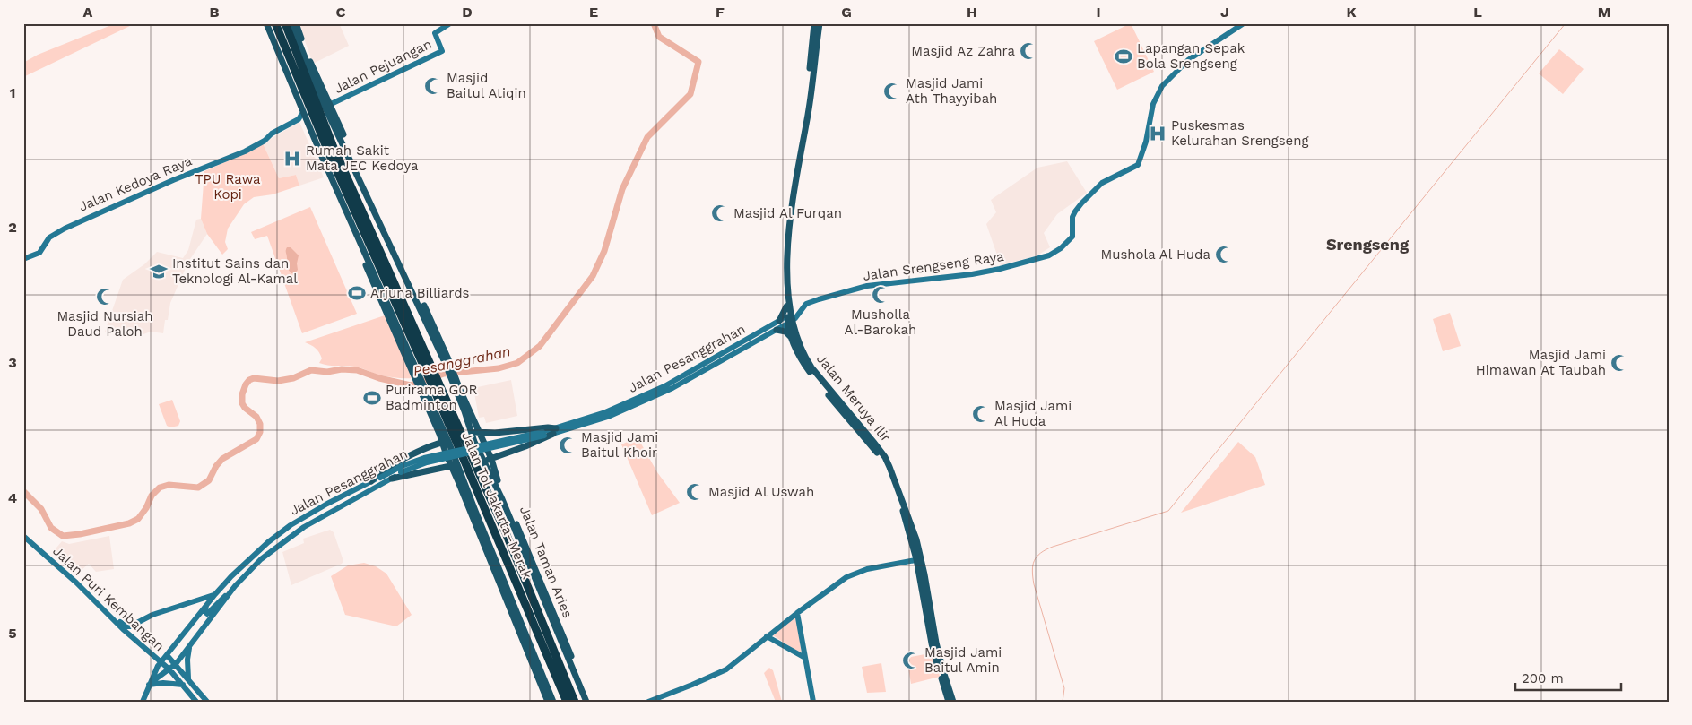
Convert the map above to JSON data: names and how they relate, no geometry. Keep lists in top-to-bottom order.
{
  "streets": {
    "highway": ["Jalan Tol Jakarta–Merak"],
    "main road": [
      "Jalan Pejuangan",
      "Jalan Kedoya Raya",
      "Jalan Srengseng Raya",
      "Jalan Pesanggrahan",
      "Jalan Meruya Ilir",
      "Jalan Taman Aries",
      "Jalan Puri Kembangan"
    ]
  },
  "crossings": [
    ["Jalan Srengseng Raya", "Jalan Pesanggrahan"],
    ["Jalan Srengseng Raya", "Jalan Meruya Ilir"],
    ["Jalan Pesanggrahan", "Jalan Meruya Ilir"],
    ["Jalan Pesanggrahan", "Jalan Puri Kembangan"]
  ],
  "districts": ["Srengseng"],
  "water": ["Pesanggrahan"],
  "parks": ["TPU Rawa Kopi"],
  "places": {
    "mosque": [
      "Masjid Az Zahra",
      "Masjid Baitul Atiqin",
      "Masjid Jami Ath Thayyibah",
      "Masjid Al Furqan",
      "Mushola Al Huda",
      "Musholla Al-Barokah",
      "Masjid Nursiah Daud Paloh",
      "Masjid Jami Himawan At Taubah",
      "Masjid Jami Al Huda",
      "Masjid Jami Baitul Khoir",
      "Masjid Al Uswah",
      "Masjid Jami Baitul Amin"
    ],
    "sports": ["Lapangan Sepak Bola Srengseng", "Arjuna Billiards", "Purirama GOR Badminton"],
    "hospital": ["Puskesmas Kelurahan Srengseng", "Rumah Sakit Mata JEC Kedoya"],
    "school or university": ["Institut Sains dan Teknologi Al-Kamal"]
  },
  "scale_bar": "200 m",
  "grid": {
    "columns": [
      "A",
      "B",
      "C",
      "D",
      "E",
      "F",
      "G",
      "H",
      "I",
      "J",
      "K",
      "L",
      "M"
    ],
    "rows": [
      "1",
      "2",
      "3",
      "4",
      "5"
    ]
  }
}
